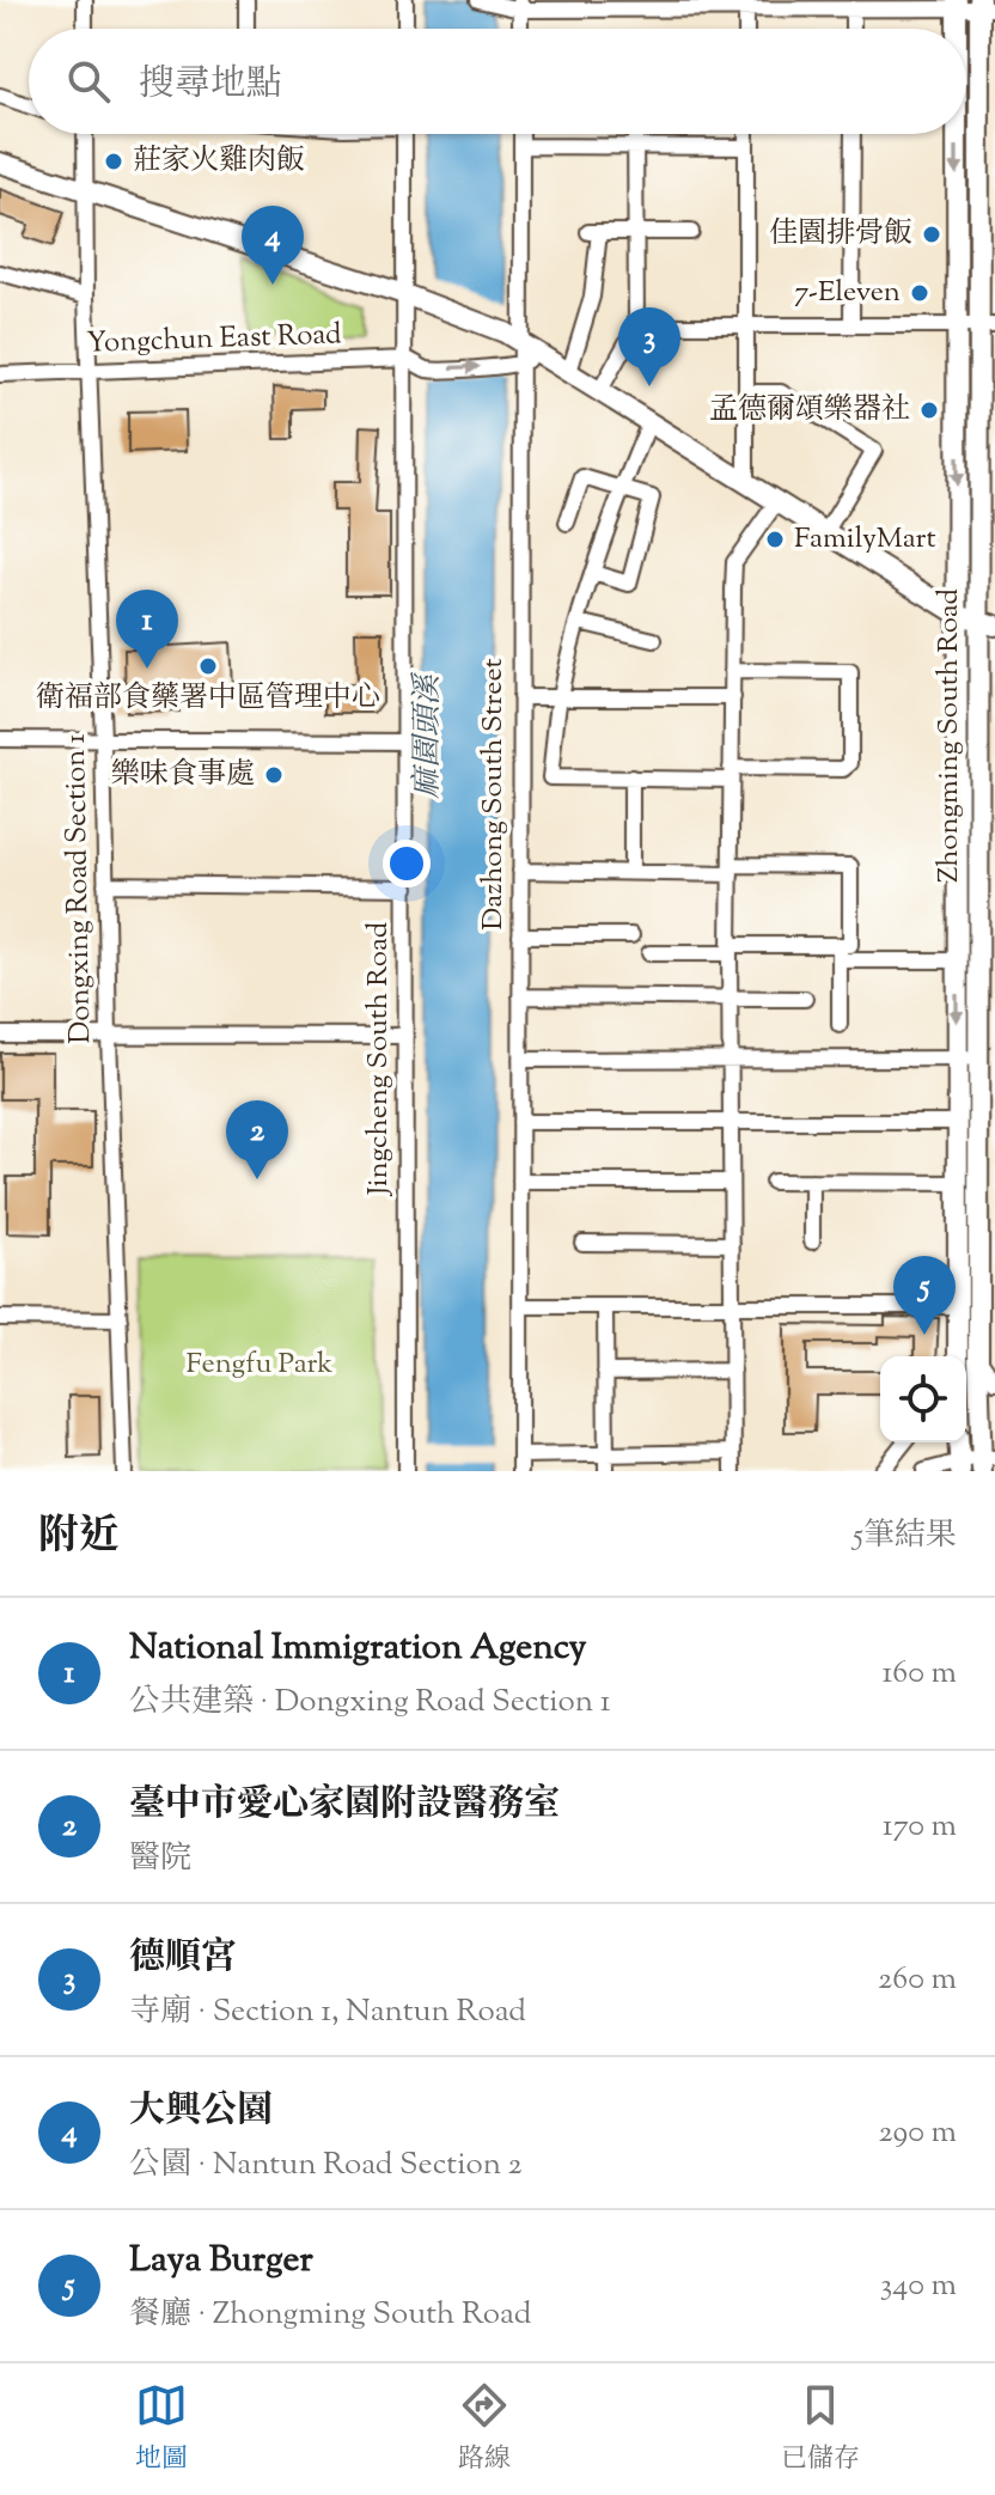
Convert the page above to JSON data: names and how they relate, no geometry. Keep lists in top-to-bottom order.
{
  "streets": {
    "main road": ["Zhongming South Road"],
    "street": [
      "Yongchun East Road",
      "Dazhong South Street",
      "Dongxing Road Section 1",
      "Jingcheng South Road"
    ]
  },
  "crossings": [
    ["Yongchun East Road", "Dongxing Road Section 1"],
    ["Yongchun East Road", "Jingcheng South Road"]
  ],
  "water": ["麻園頭溪"],
  "parks": ["Fengfu Park"],
  "places": [
    "莊家火雞肉飯",
    "佳園排骨飯",
    "7-Eleven",
    "孟德爾頌樂器社",
    "FamilyMart",
    "衛福部食藥署中區管理中心",
    "樂味食事處"
  ],
  "page": {
    "search": "搜尋地點",
    "pins": [
      "4",
      "3",
      "1",
      "2",
      "5"
    ],
    "heading": ["附近", "5筆結果"],
    "list": [
      {
        "mark": "1",
        "name": "National Immigration Agency",
        "note": "公共建築 · Dongxing Road Section 1",
        "value": "160 m"
      },
      {
        "mark": "2",
        "name": "臺中市愛心家園附設醫務室",
        "note": "醫院",
        "value": "170 m"
      },
      {
        "mark": "3",
        "name": "德順宮",
        "note": "寺廟 · Section 1, Nantun Road",
        "value": "260 m"
      },
      {
        "mark": "4",
        "name": "大興公園",
        "note": "公園 · Nantun Road Section 2",
        "value": "290 m"
      },
      {
        "mark": "5",
        "name": "Laya Burger",
        "note": "餐廳 · Zhongming South Road",
        "value": "340 m"
      }
    ],
    "nav": ["地圖", "路線", "已儲存"]
  }
}
